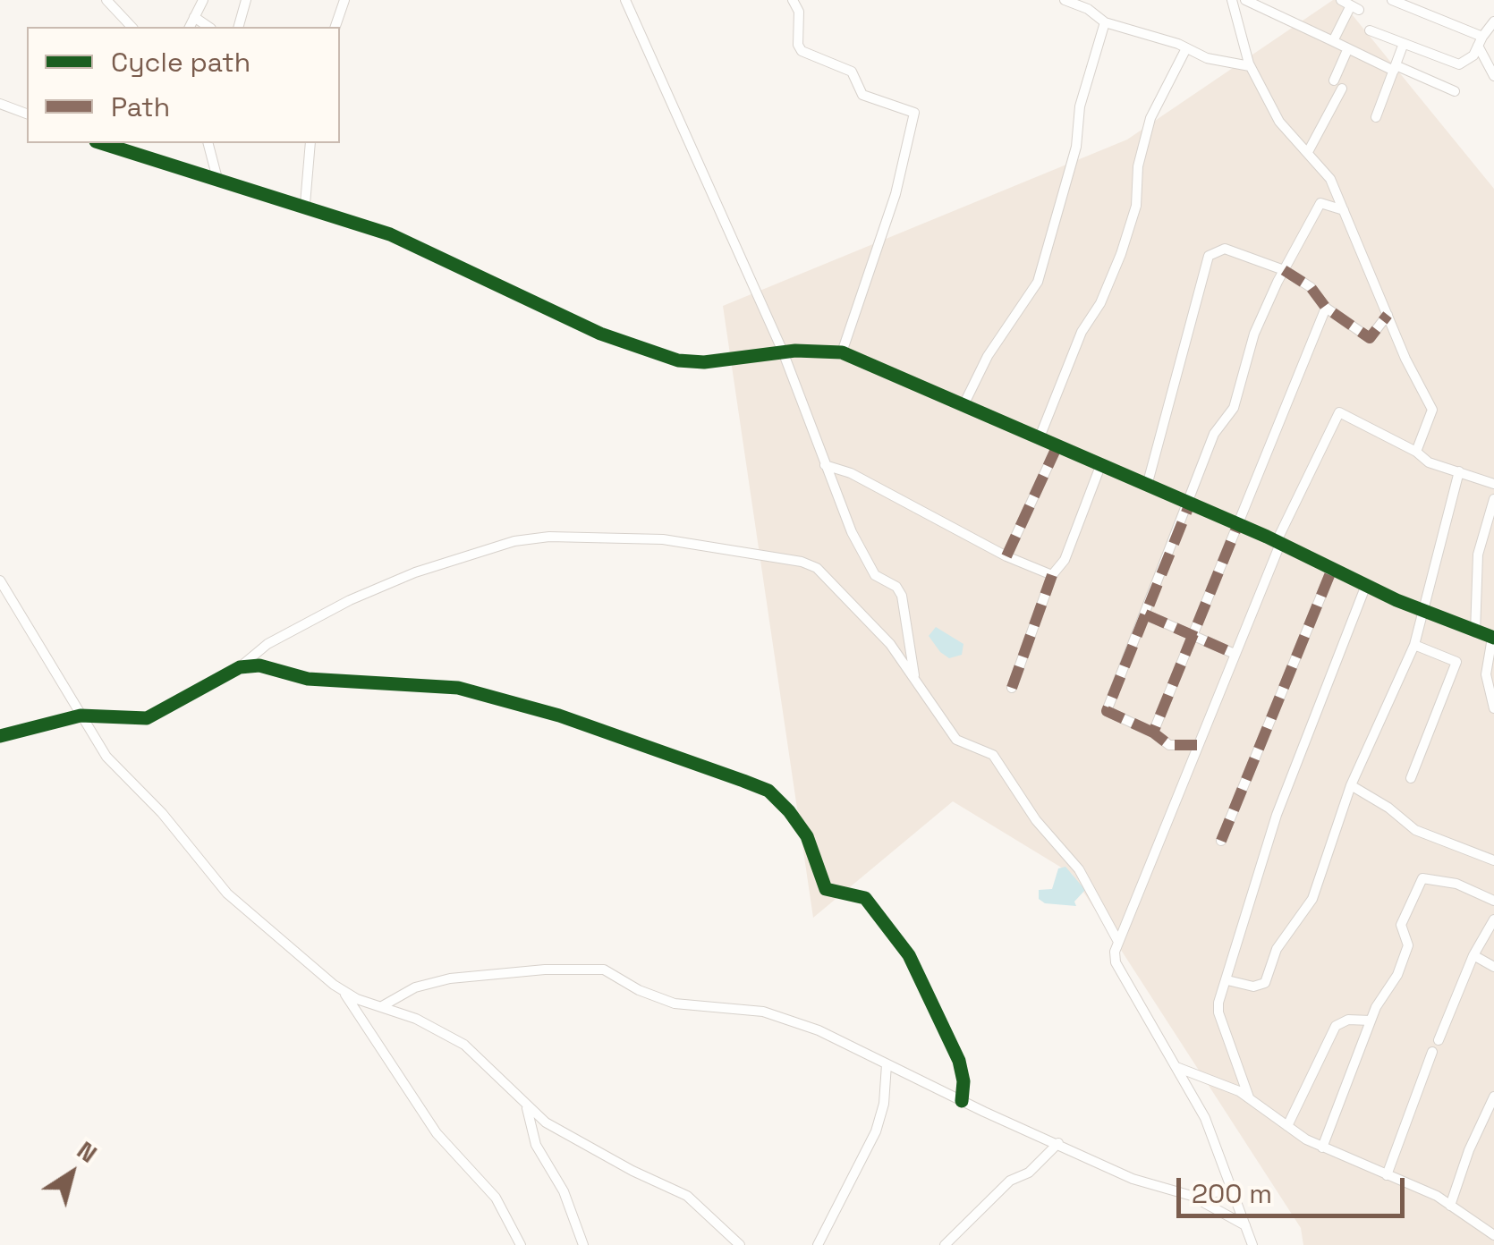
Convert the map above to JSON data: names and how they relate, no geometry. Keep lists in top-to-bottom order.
{
  "legend": ["Cycle path", "Path"],
  "scale_bar": "200 m",
  "north": "top right"
}
